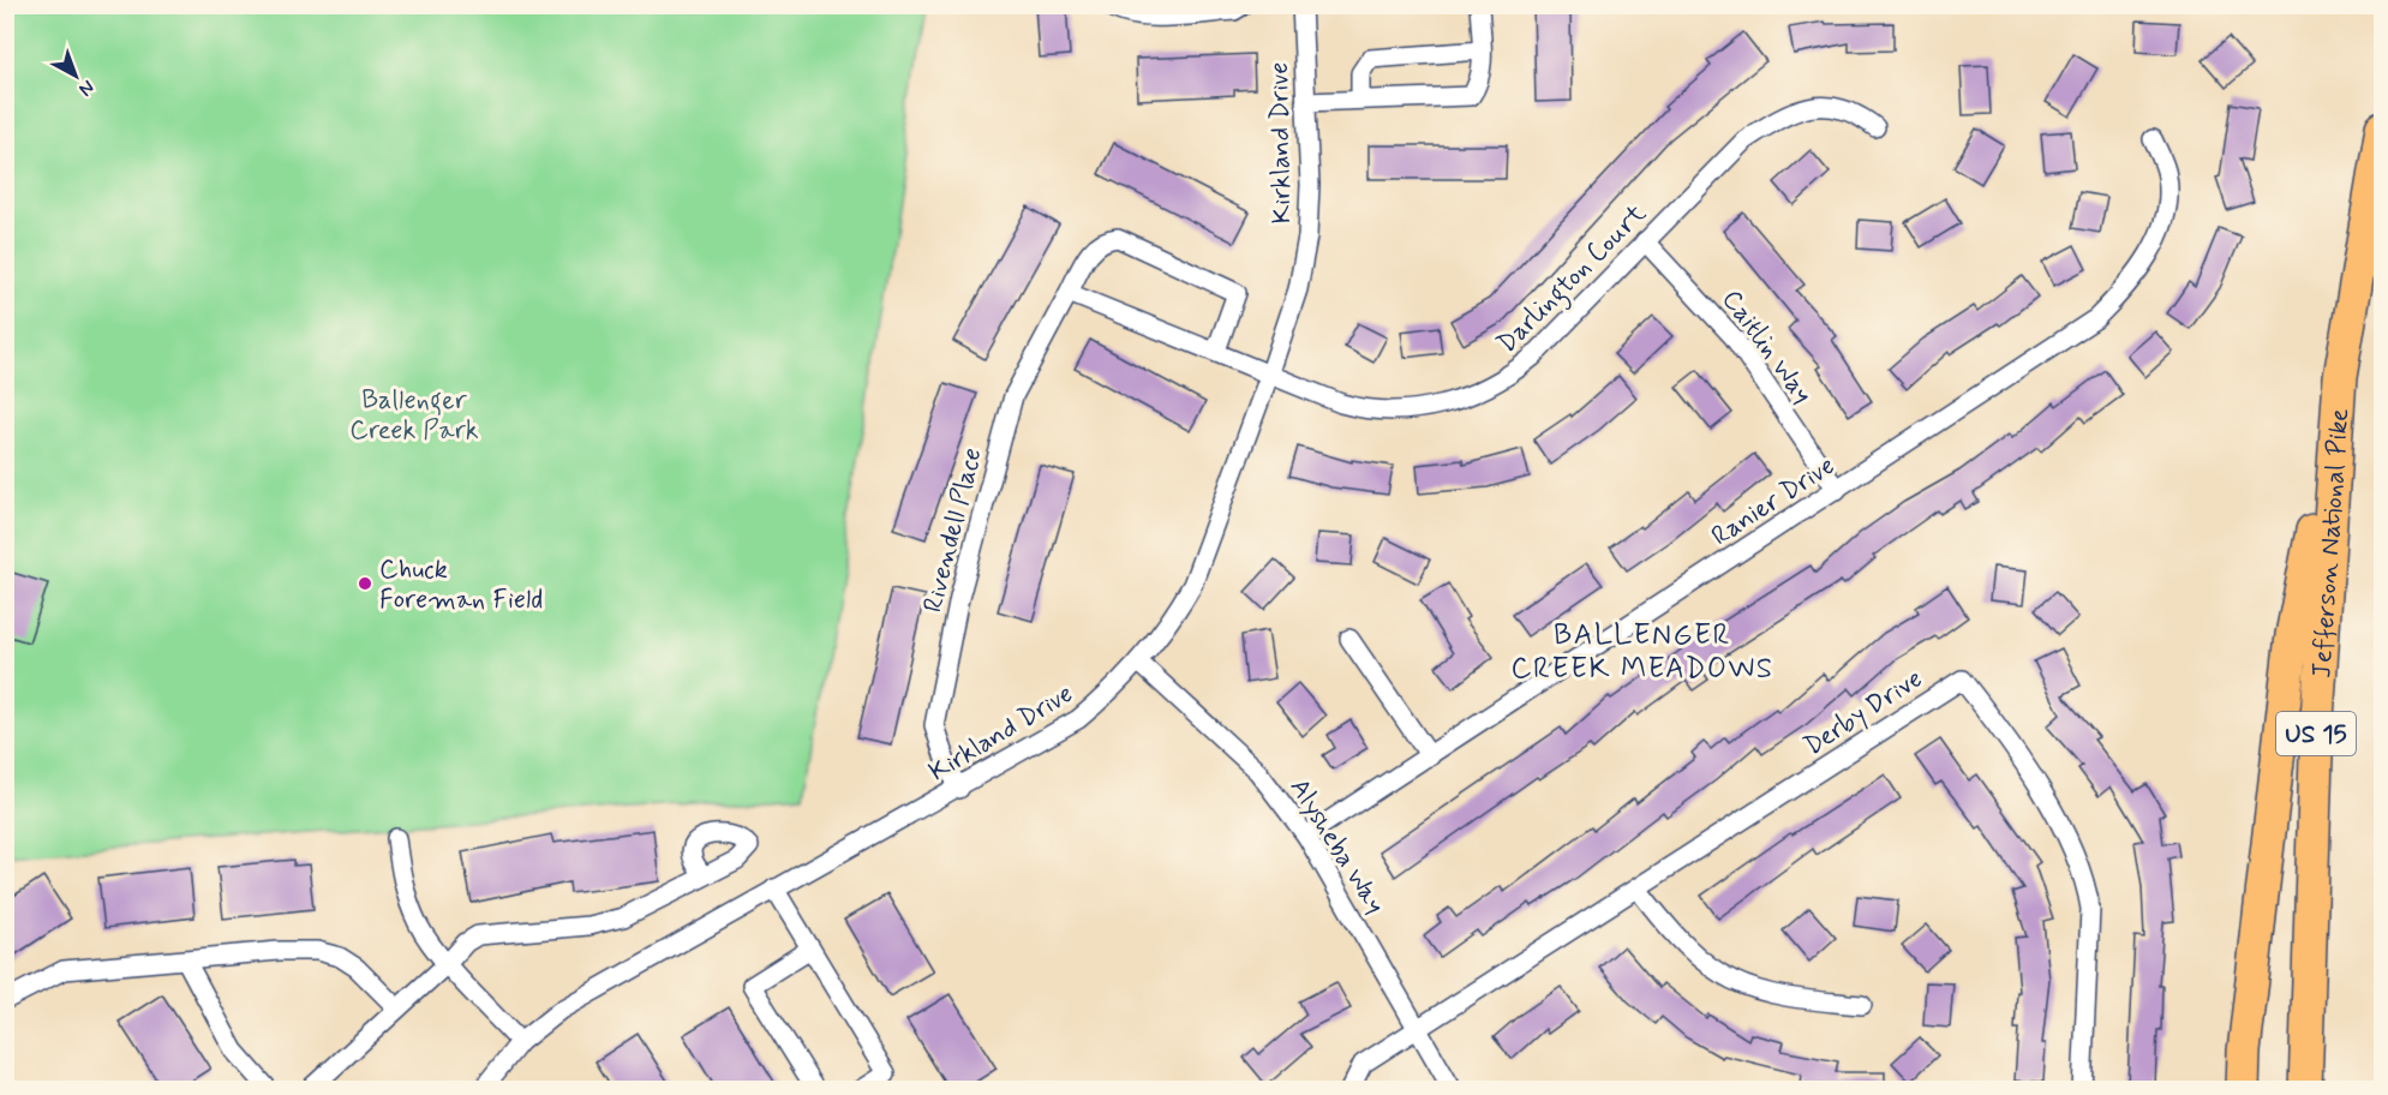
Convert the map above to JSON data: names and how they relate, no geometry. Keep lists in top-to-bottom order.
{
  "streets": {
    "highway": ["Jefferson National Pike", "US 15"],
    "street": [
      "Kirkland Drive",
      "Darlington Court",
      "Caitlin Way",
      "Ranier Drive",
      "Rivendell Place",
      "Derby Drive",
      "Alysheba Way"
    ]
  },
  "crossings": [
    ["Kirkland Drive", "Darlington Court"],
    ["Kirkland Drive", "Rivendell Place"],
    ["Kirkland Drive", "Alysheba Way"],
    ["Darlington Court", "Caitlin Way"],
    ["Caitlin Way", "Ranier Drive"],
    ["Ranier Drive", "Alysheba Way"],
    ["Derby Drive", "Alysheba Way"]
  ],
  "districts": ["BALLENGER CREEK MEADOWS"],
  "parks": ["Ballenger Creek Park"],
  "places": ["Chuck Foreman Field"],
  "north": "bottom right"
}
